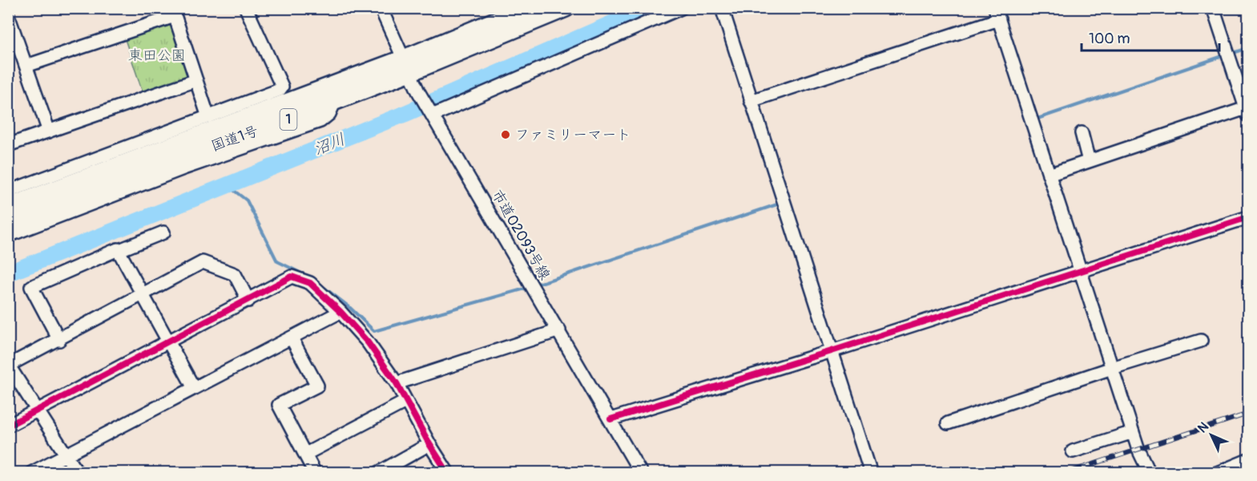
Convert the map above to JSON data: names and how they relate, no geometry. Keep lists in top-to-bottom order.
{
  "streets": {
    "highway": ["1", "国道1号"],
    "street": ["市道02093号線"]
  },
  "crossings": [
    ["国道1号", "市道02093号線"]
  ],
  "water": ["沼川"],
  "parks": ["東田公園"],
  "places": ["ファミリーマート"],
  "scale_bar": "100 m",
  "north": "top left"
}
